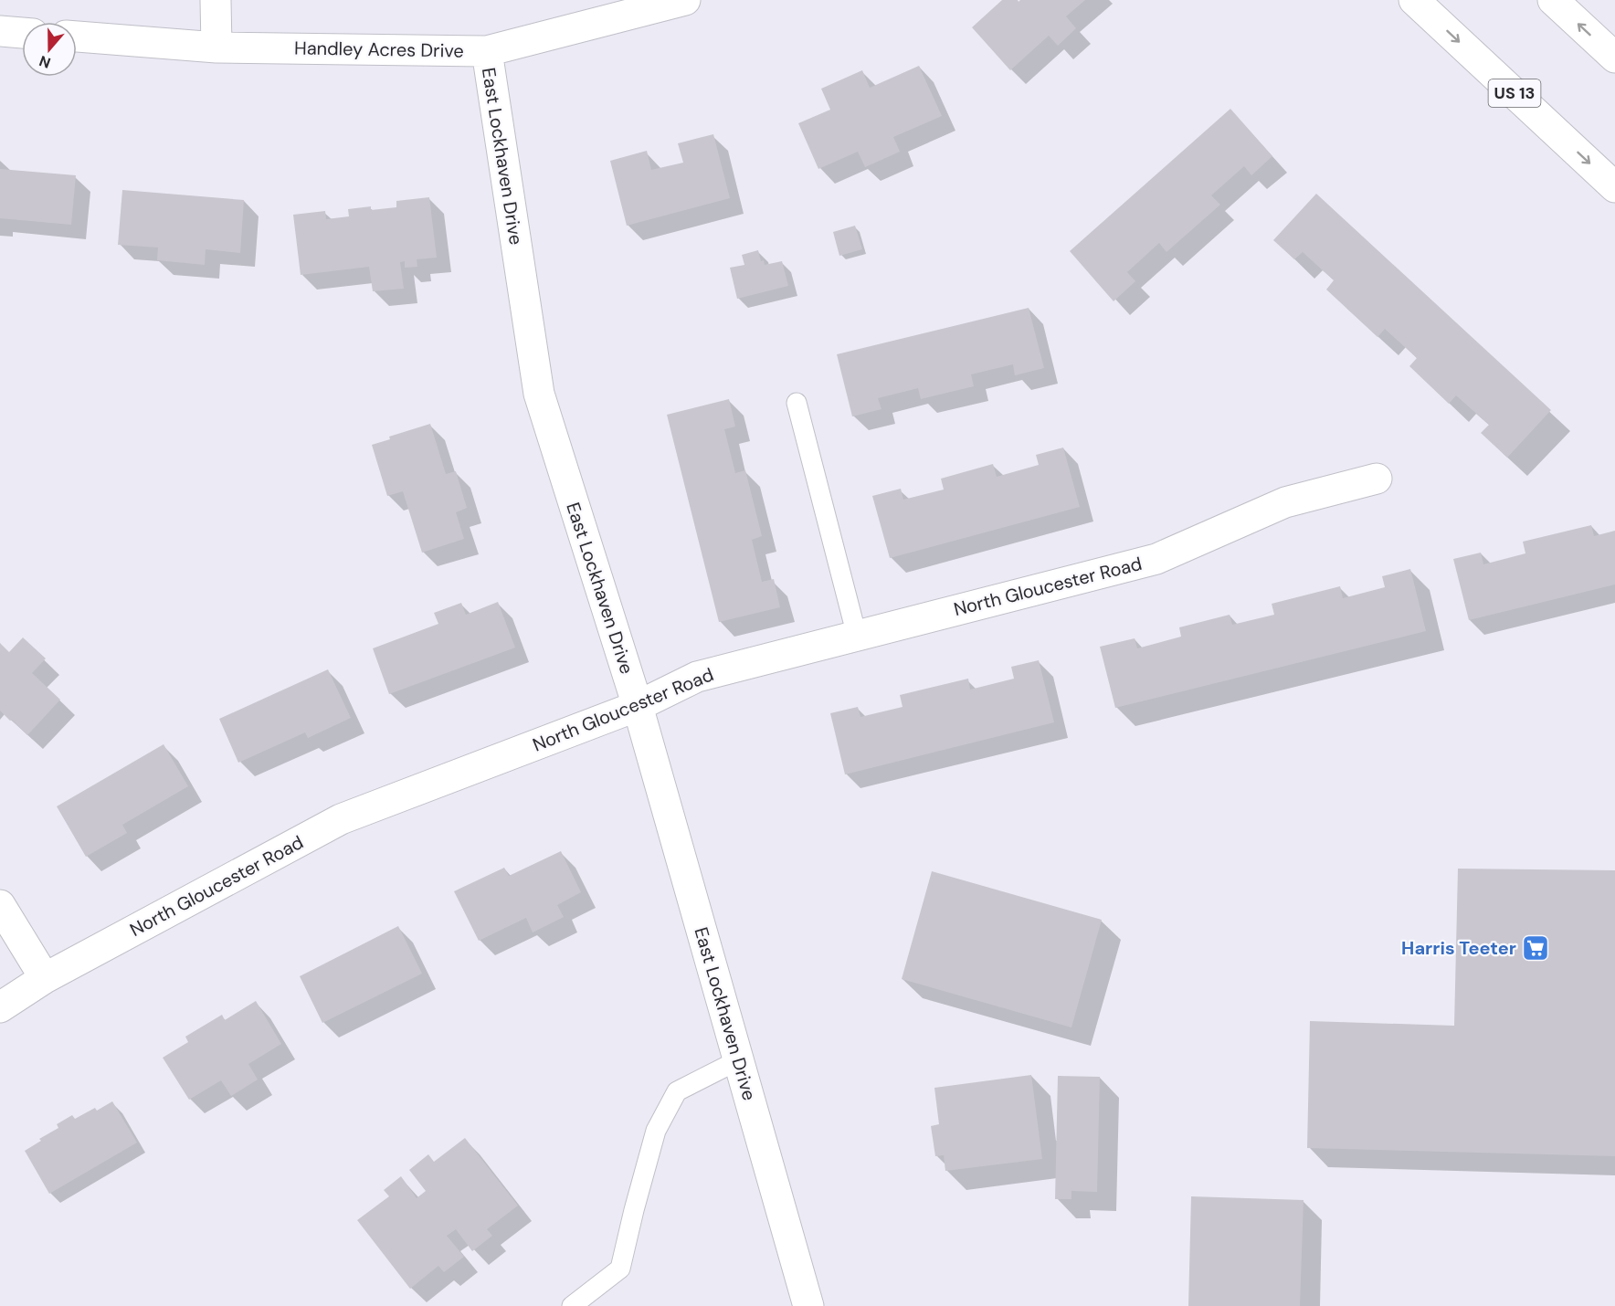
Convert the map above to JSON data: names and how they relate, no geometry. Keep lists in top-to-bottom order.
{
  "streets": {
    "main road": [
      "Handley Acres Drive",
      "US 13",
      "East Lockhaven Drive",
      "North Gloucester Road"
    ]
  },
  "crossings": [
    ["Handley Acres Drive", "East Lockhaven Drive"],
    ["East Lockhaven Drive", "North Gloucester Road"]
  ],
  "places": {
    "supermarket": ["Harris Teeter"]
  },
  "north": "bottom"
}
